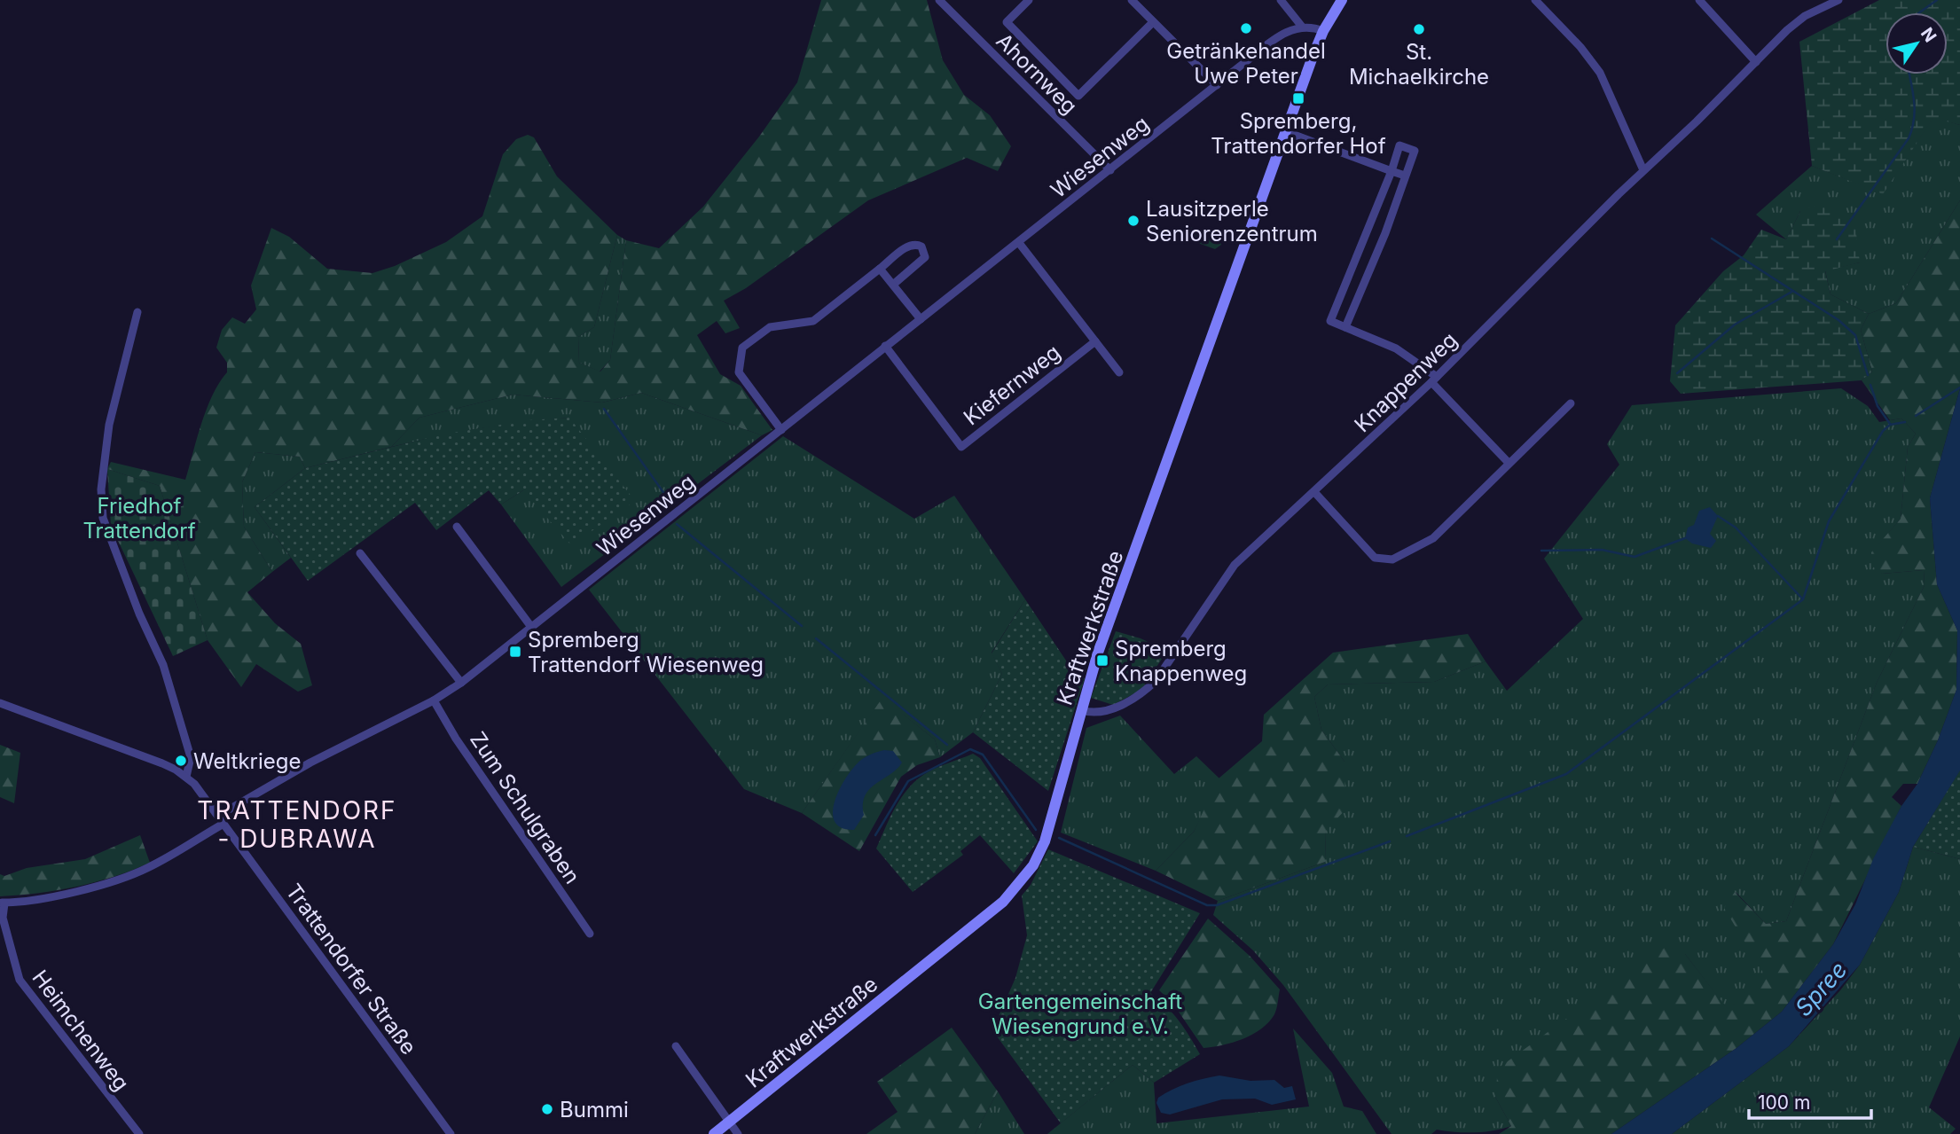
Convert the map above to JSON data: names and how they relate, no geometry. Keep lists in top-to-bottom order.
{
  "streets": {
    "main road": ["Kraftwerkstraße"],
    "street": [
      "Ahornweg",
      "Wiesenweg",
      "Knappenweg",
      "Kiefernweg",
      "Zum Schulgraben",
      "Trattendorfer Straße",
      "Heimchenweg"
    ]
  },
  "crossings": [
    ["Ahornweg", "Wiesenweg"],
    ["Wiesenweg", "Kiefernweg"],
    ["Wiesenweg", "Zum Schulgraben"],
    ["Wiesenweg", "Trattendorfer Straße"],
    ["Knappenweg", "Kraftwerkstraße"]
  ],
  "districts": ["TRATTENDORF - DUBRAWA"],
  "water": ["Spree"],
  "parks": ["Friedhof Trattendorf", "Gartengemeinschaft Wiesengrund e.V."],
  "places": {
    "other": [
      "Getränkehandel Uwe Peter",
      "St. Michaelkirche",
      "Lausitzperle Seniorenzentrum",
      "Weltkriege",
      "Bummi"
    ],
    "transit": ["Spremberg, Trattendorfer Hof", "Spremberg Trattendorf Wiesenweg", "Spremberg Knappenweg"]
  },
  "scale_bar": "100 m",
  "north": "top right"
}
